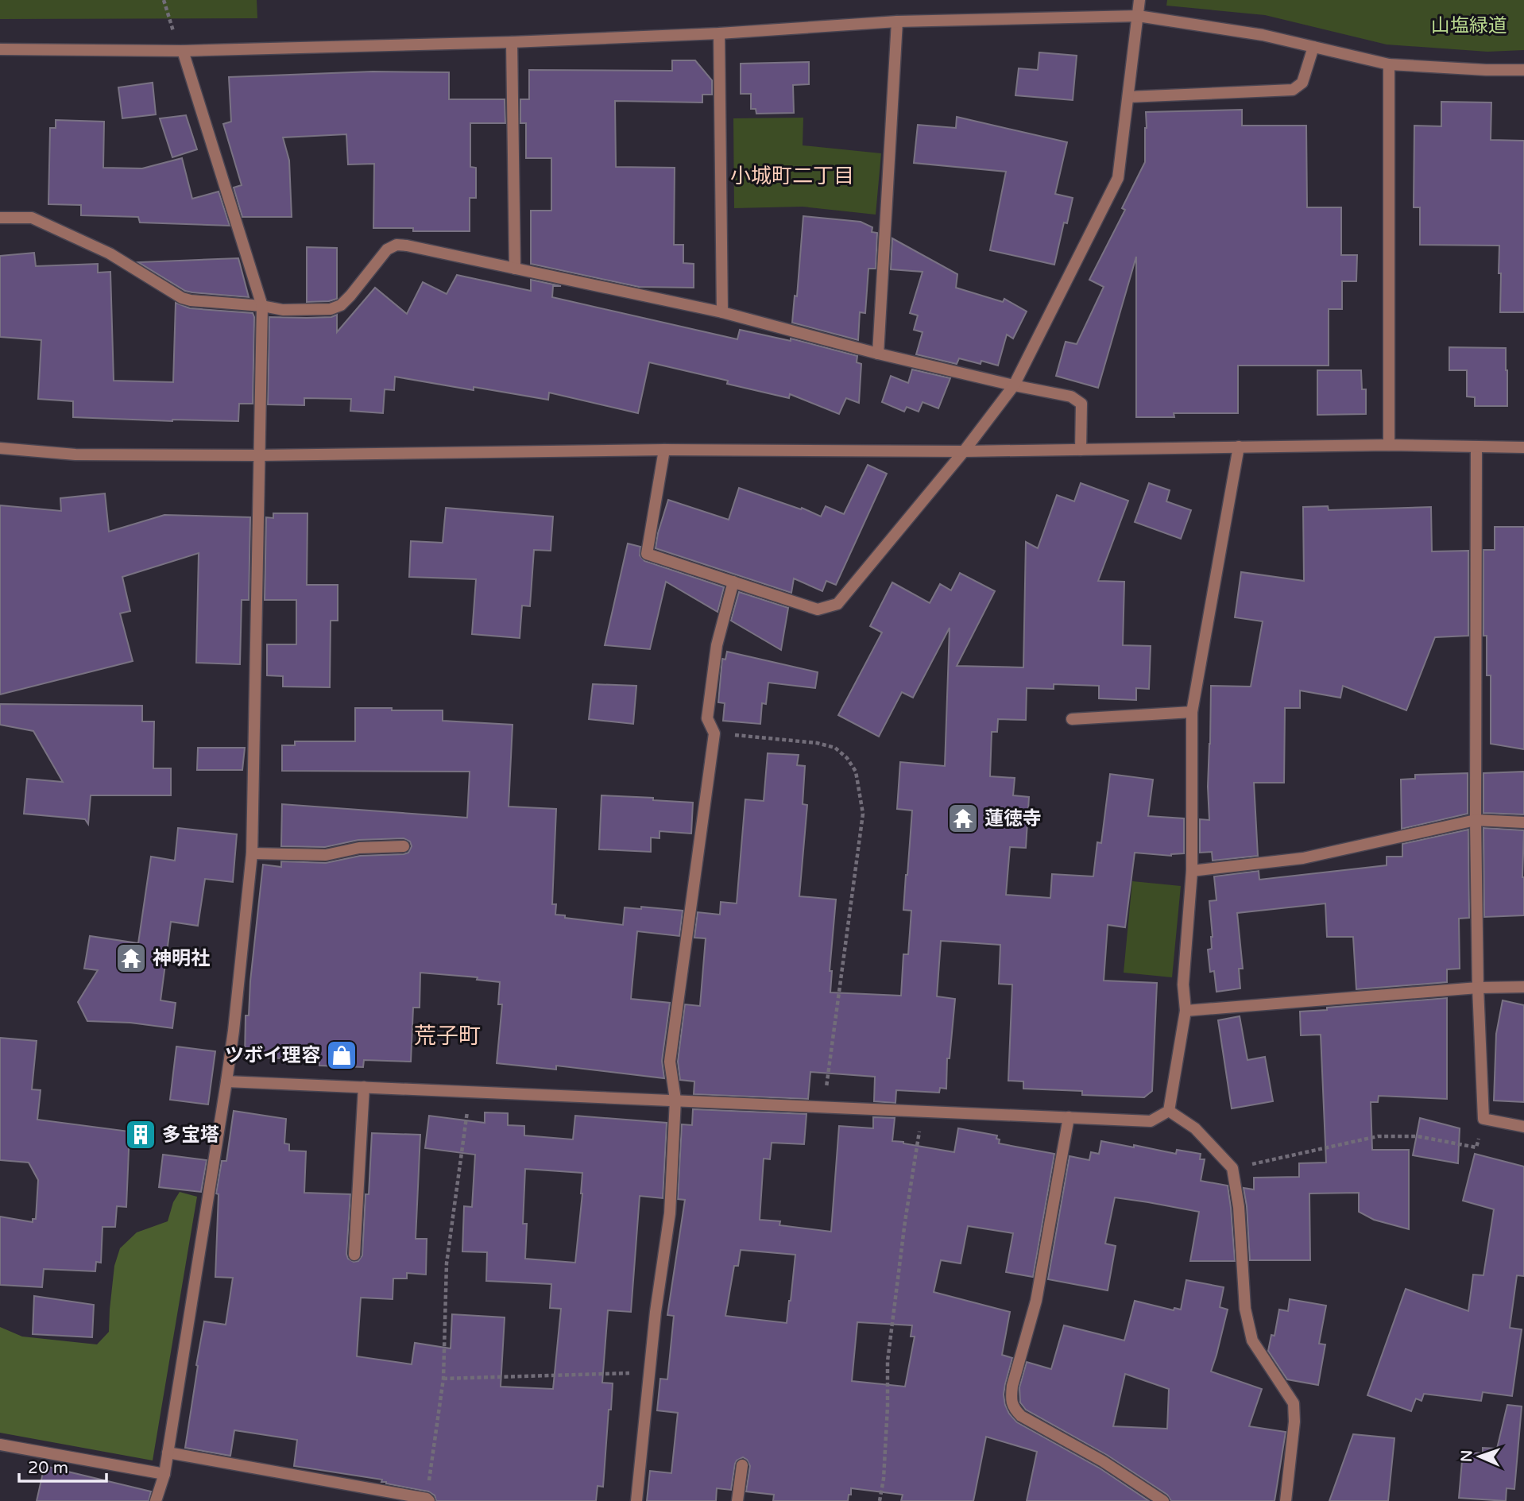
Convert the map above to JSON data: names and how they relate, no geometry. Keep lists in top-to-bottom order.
{
  "districts": ["小城町二丁目", "荒子町"],
  "parks": ["山塩緑道"],
  "places": {
    "temple": ["蓮徳寺", "神明社"],
    "shop": ["ツボイ理容"],
    "building": ["多宝塔"]
  },
  "scale_bar": "20 m",
  "north": "left"
}
